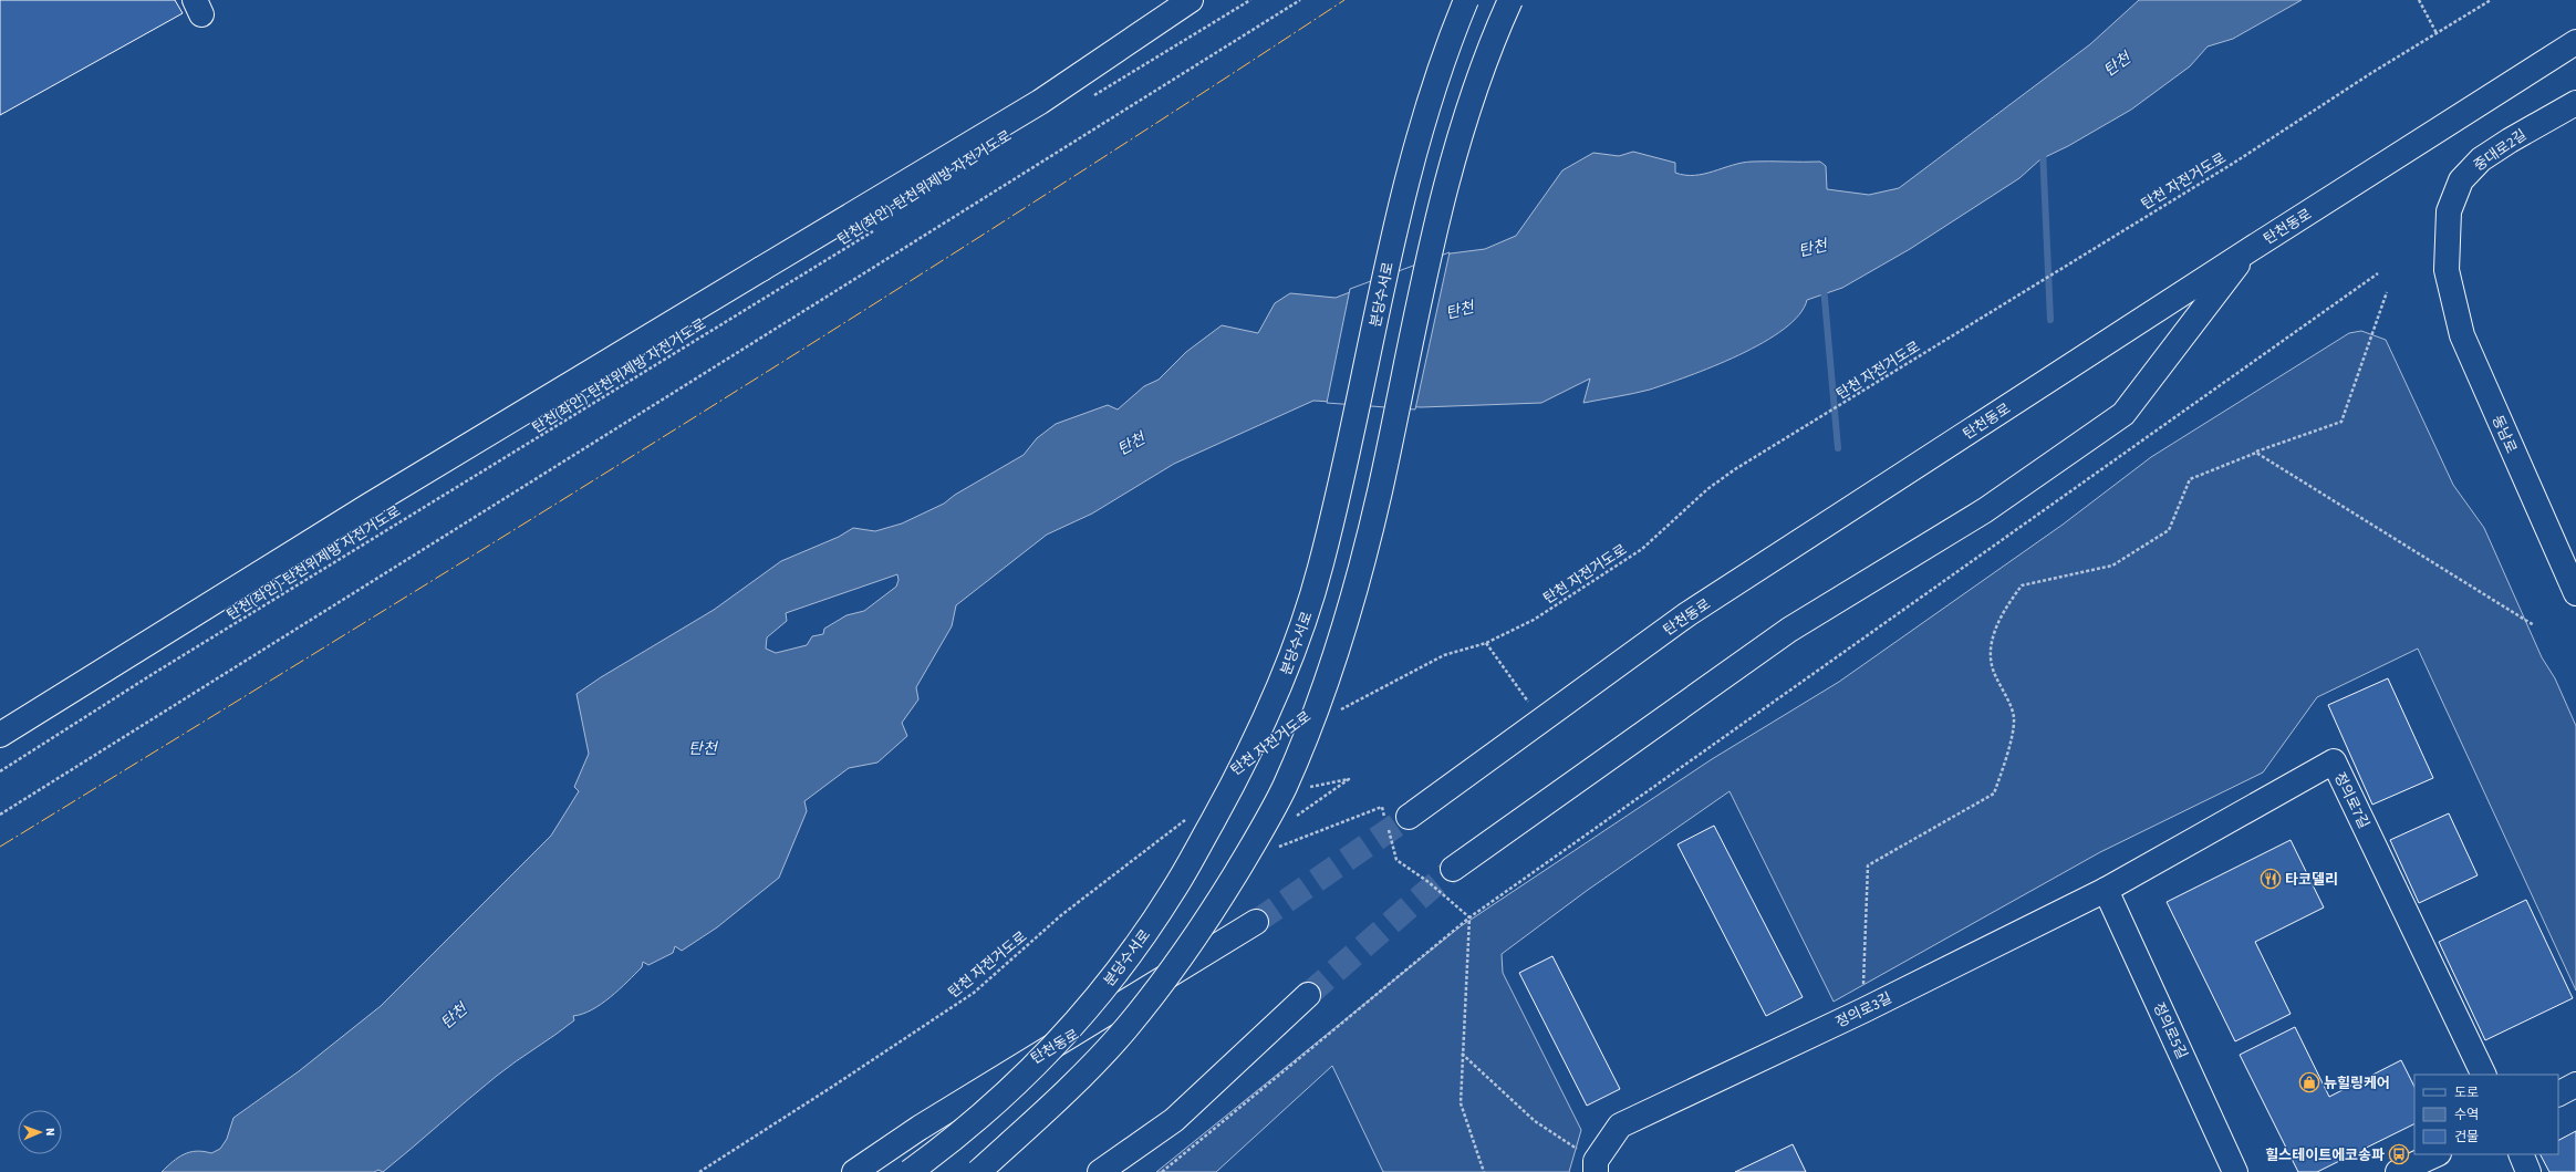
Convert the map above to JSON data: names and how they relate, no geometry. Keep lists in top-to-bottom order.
{
  "streets": {
    "main road": [
      "중대로2길",
      "탄천동로",
      "분당수서로",
      "동남로",
      "정의로7길",
      "정의로3길",
      "정의로5길"
    ],
    "path": ["탄천 자전거도로", "탄천(좌안)-탄천위제방 자전거도로"]
  },
  "crossings": [
    ["중대로2길", "동남로"],
    ["정의로7길", "정의로3길"],
    ["정의로7길", "정의로5길"],
    ["정의로3길", "정의로5길"]
  ],
  "water": ["탄천"],
  "places": {
    "restaurant": ["타코델리"],
    "shop": ["뉴힐링케어"],
    "bus stop": ["힐스테이트에코송파"]
  },
  "legend": ["도로", "수역", "건물"],
  "north": "right"
}
